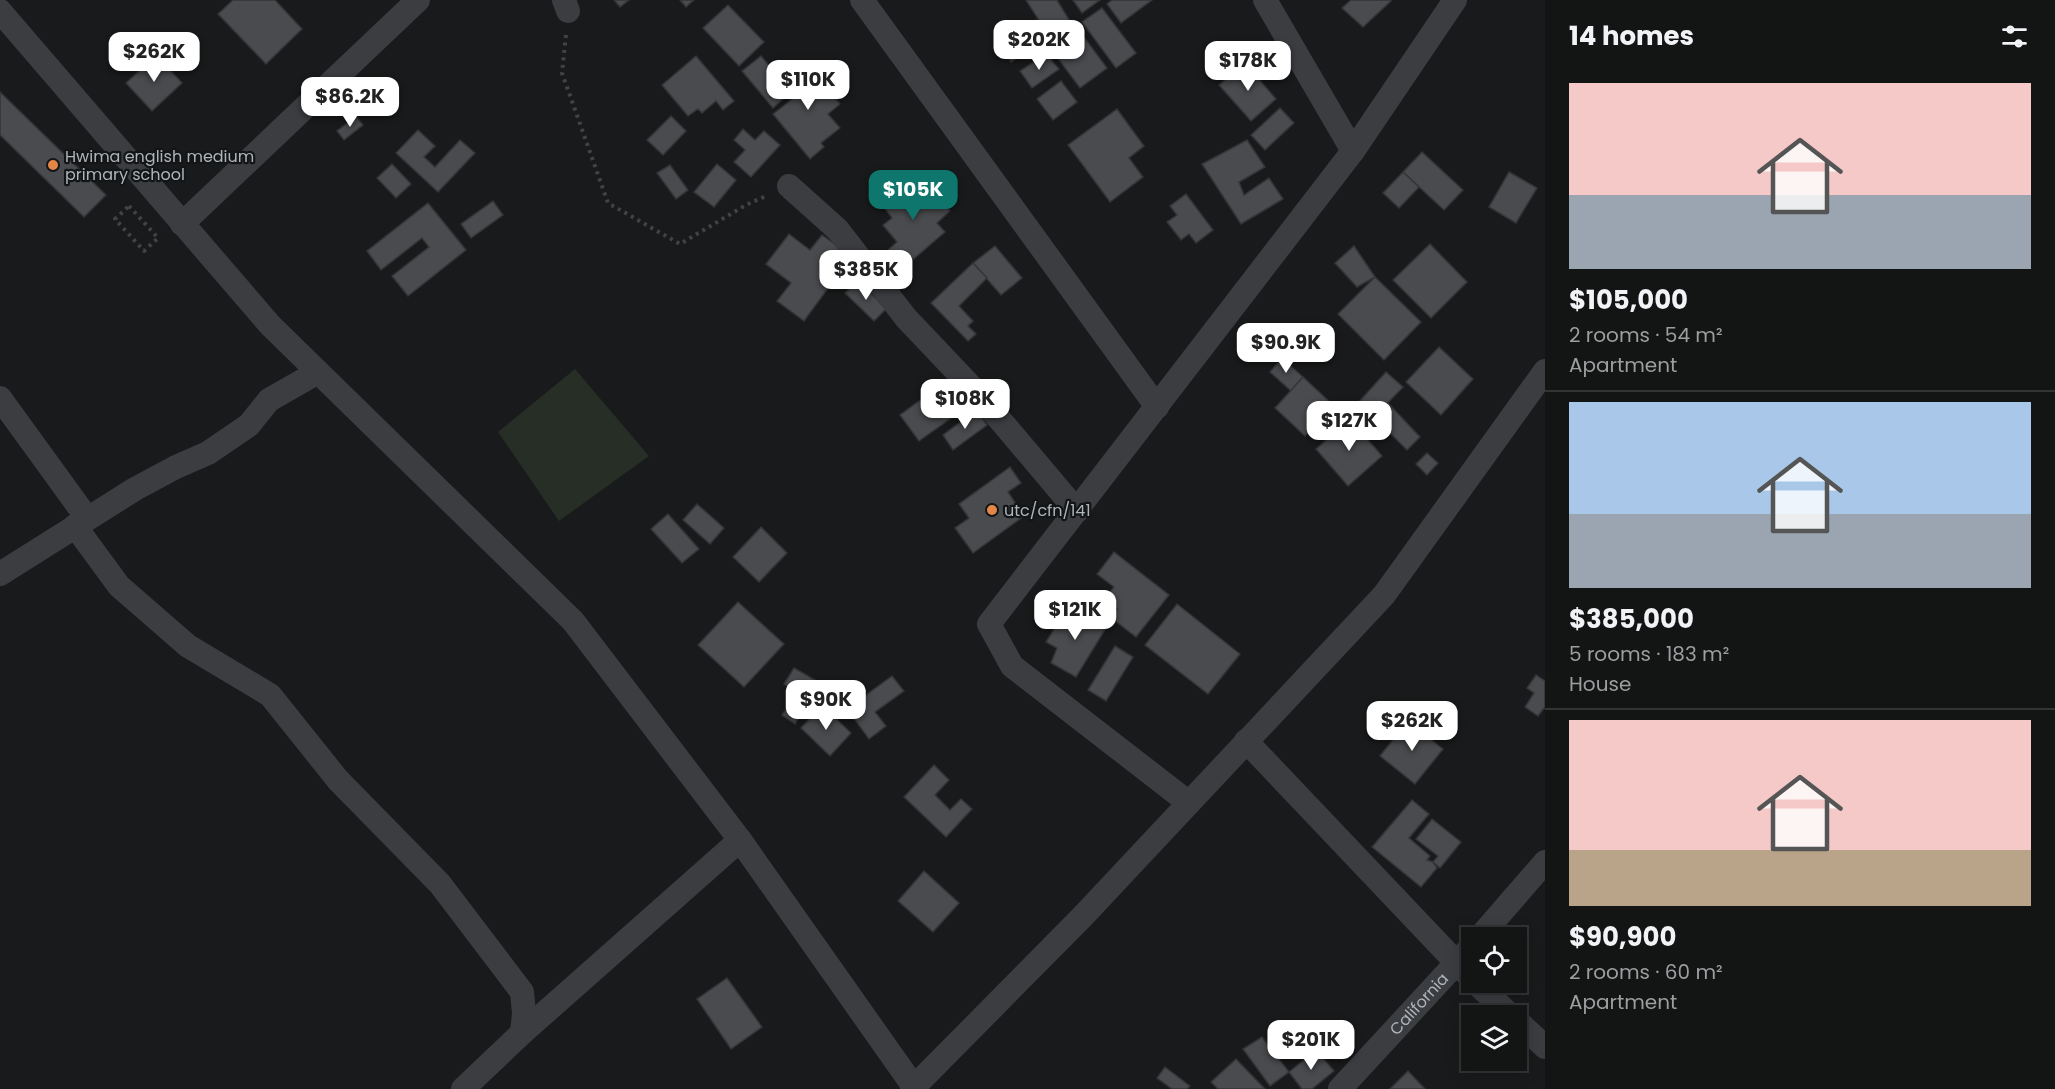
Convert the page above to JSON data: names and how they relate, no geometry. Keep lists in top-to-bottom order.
{
  "streets": {
    "street": ["California"]
  },
  "places": ["Hwima english medium primary school", "utc/cfn/141"],
  "page": {
    "heading": "14 homes",
    "price": [
      "$202K",
      "$262K",
      "$178K",
      "$110K",
      "$86.2K",
      "$105K",
      "$385K",
      "$90.9K",
      "$108K",
      "$127K",
      "$121K",
      "$90K",
      "$262K",
      "$201K"
    ],
    "list": [
      {
        "name": "$105,000",
        "note": "2 rooms · 54 m² · Apartment"
      },
      {
        "name": "$385,000",
        "note": "5 rooms · 183 m² · House"
      },
      {
        "name": "$90,900",
        "note": "2 rooms · 60 m² · Apartment"
      }
    ]
  }
}
